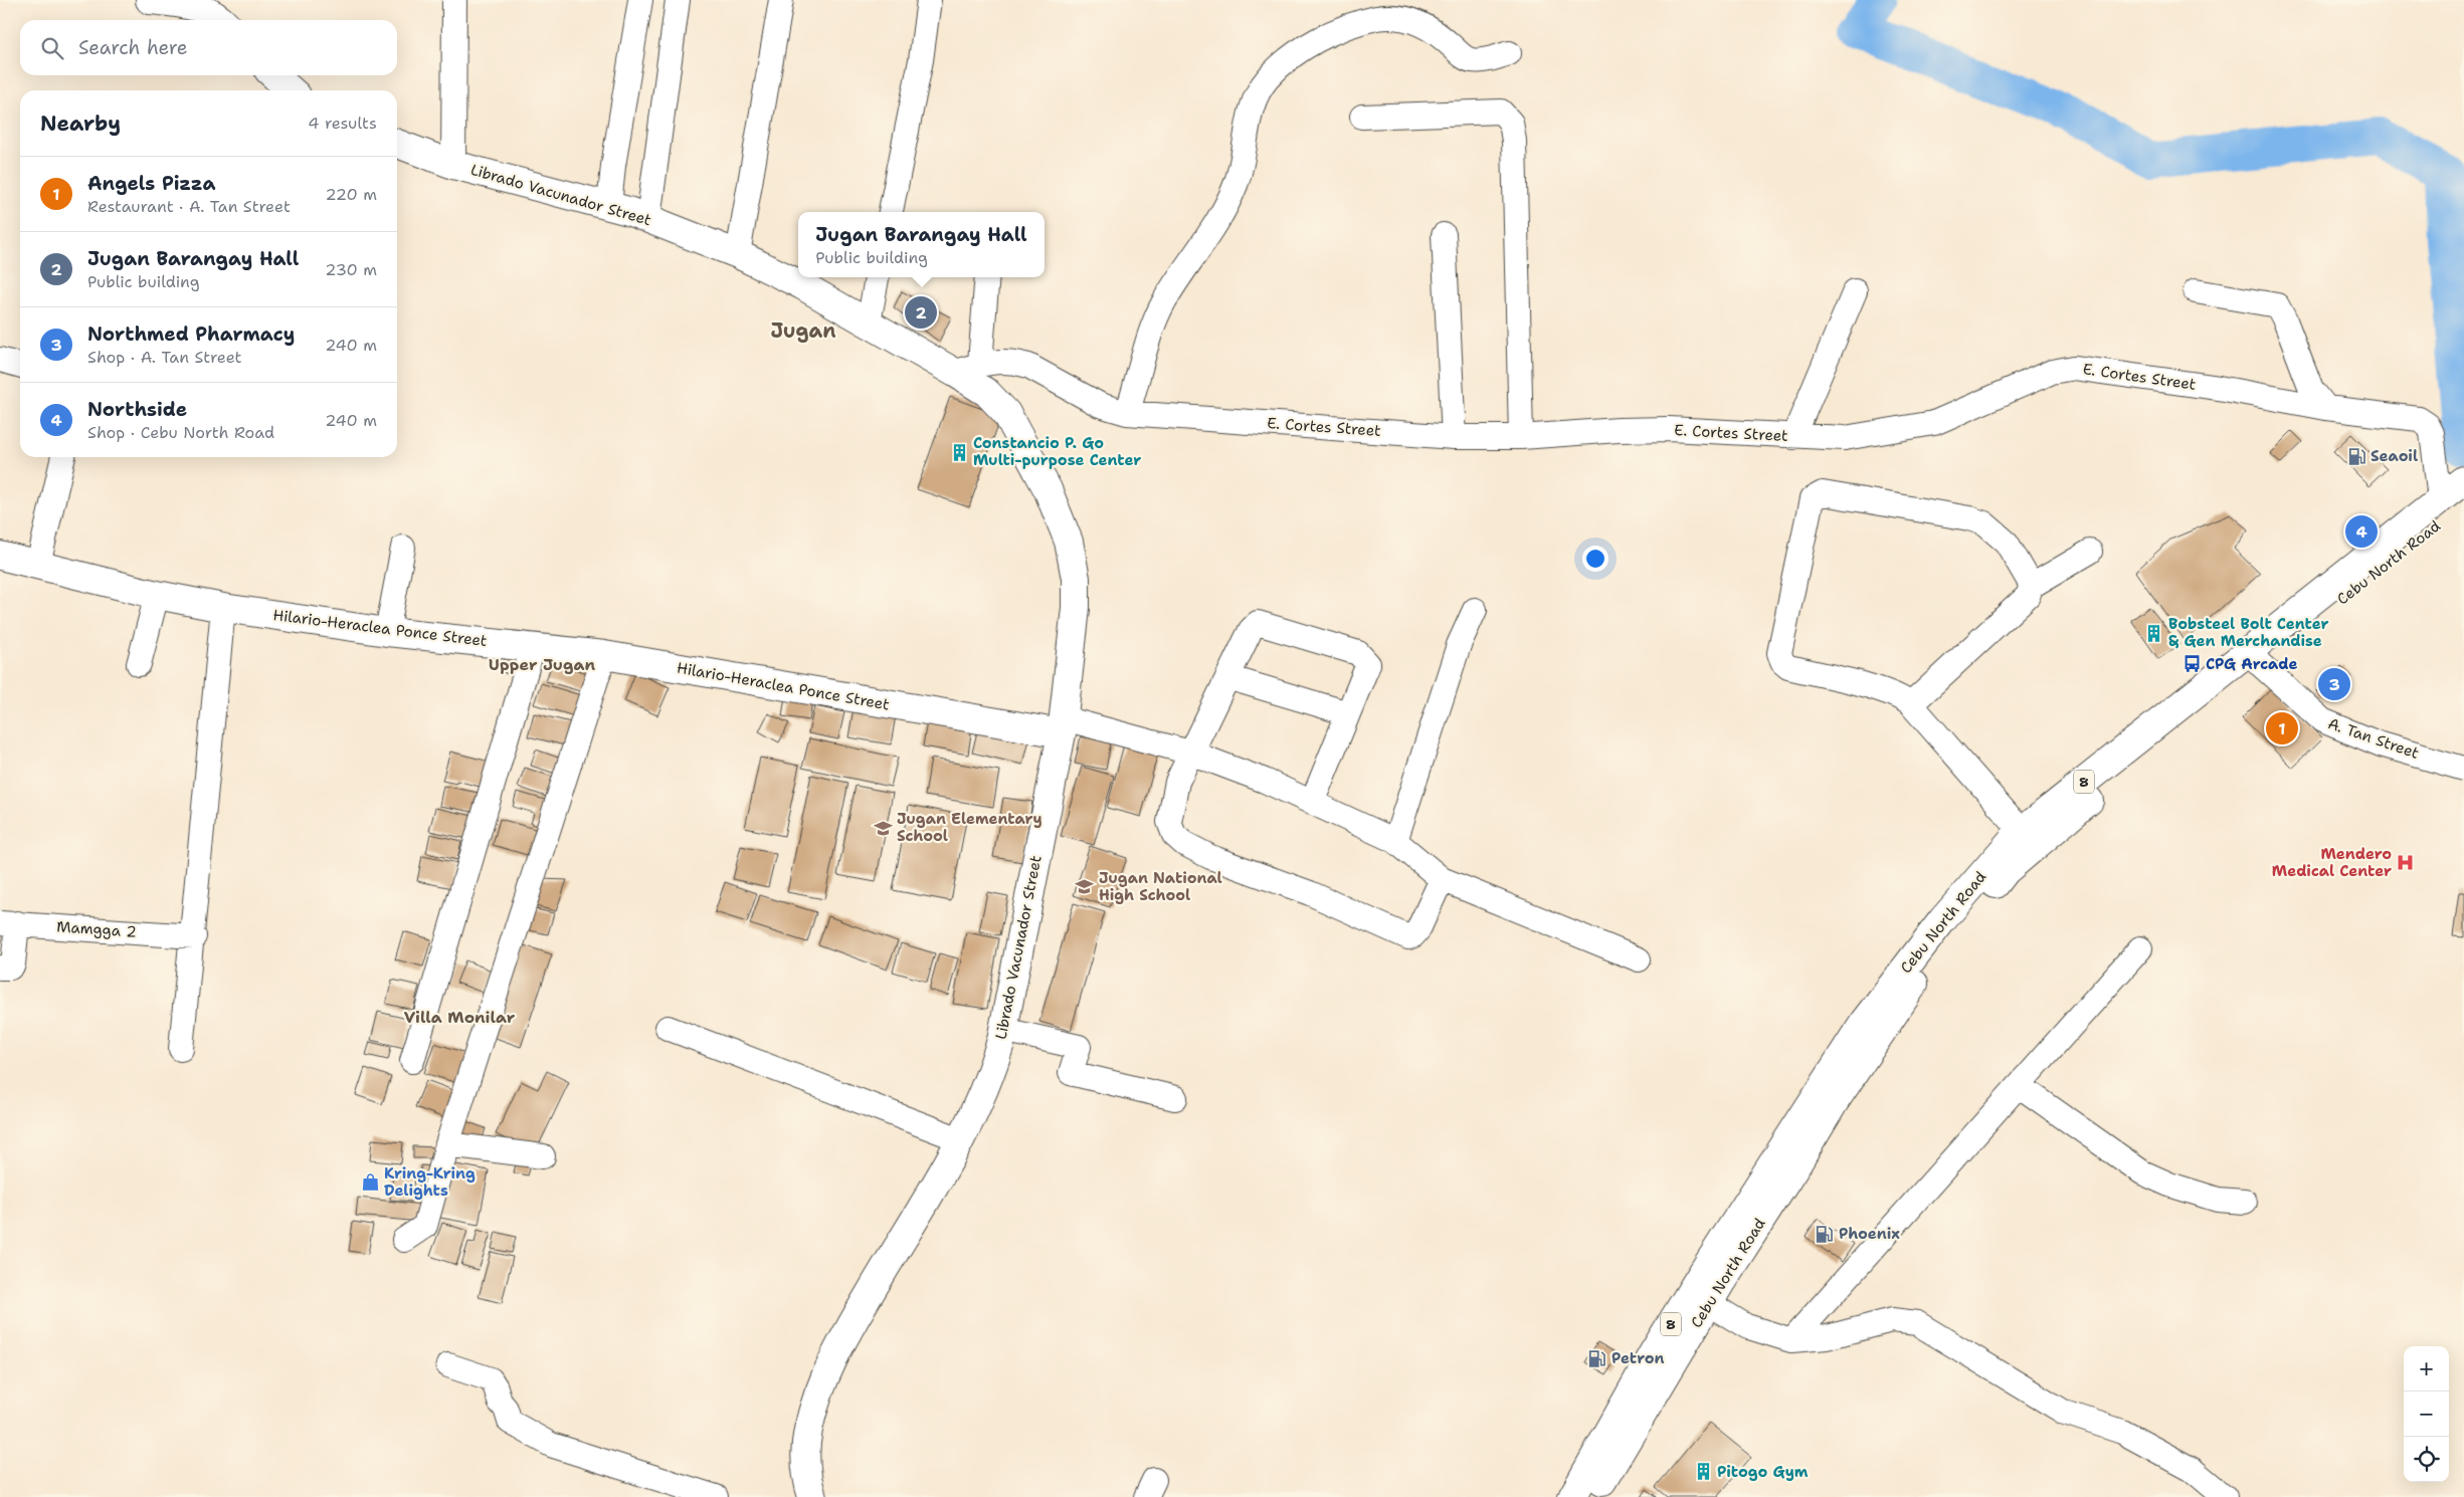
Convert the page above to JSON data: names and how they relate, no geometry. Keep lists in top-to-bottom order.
{
  "streets": {
    "street": [
      "Librado Vacunador Street",
      "E. Cortes Street",
      "Cebu North Road",
      "Hilario-Heraclea Ponce Street",
      "A. Tan Street",
      "8",
      "Mamgga 2"
    ]
  },
  "crossings": [
    ["Librado Vacunador Street", "E. Cortes Street"],
    ["Librado Vacunador Street", "Hilario-Heraclea Ponce Street"],
    ["E. Cortes Street", "Cebu North Road"],
    ["Cebu North Road", "A. Tan Street"]
  ],
  "districts": ["Jugan", "Upper Jugan", "Villa Monilar"],
  "places": {
    "building": ["Constancio P. Go Multi-purpose Center", "Bobsteel Bolt Center & Gen Merchandise", "Pitogo Gym"],
    "fuel station": ["Seaoil", "Phoenix", "Petron"],
    "bus stop": ["CPG Arcade"],
    "school or university": ["Jugan Elementary School", "Jugan National High School"],
    "hospital": ["Mendero Medical Center"],
    "shop": ["Kring-Kring Delights"]
  },
  "page": {
    "search": "Search here",
    "heading": ["Nearby", "4 results"],
    "list": [
      {
        "mark": "1",
        "name": "Angels Pizza",
        "note": "Restaurant · A. Tan Street",
        "value": "220 m"
      },
      {
        "mark": "2",
        "name": "Jugan Barangay Hall",
        "note": "Public building",
        "value": "230 m"
      },
      {
        "mark": "3",
        "name": "Northmed Pharmacy",
        "note": "Shop · A. Tan Street",
        "value": "240 m"
      },
      {
        "mark": "4",
        "name": "Northside",
        "note": "Shop · Cebu North Road",
        "value": "240 m"
      }
    ],
    "popup": ["Jugan Barangay Hall", "Public building"],
    "pins": [
      "2",
      "4",
      "3",
      "1"
    ],
    "map_buttons": ["+", "−"]
  }
}
